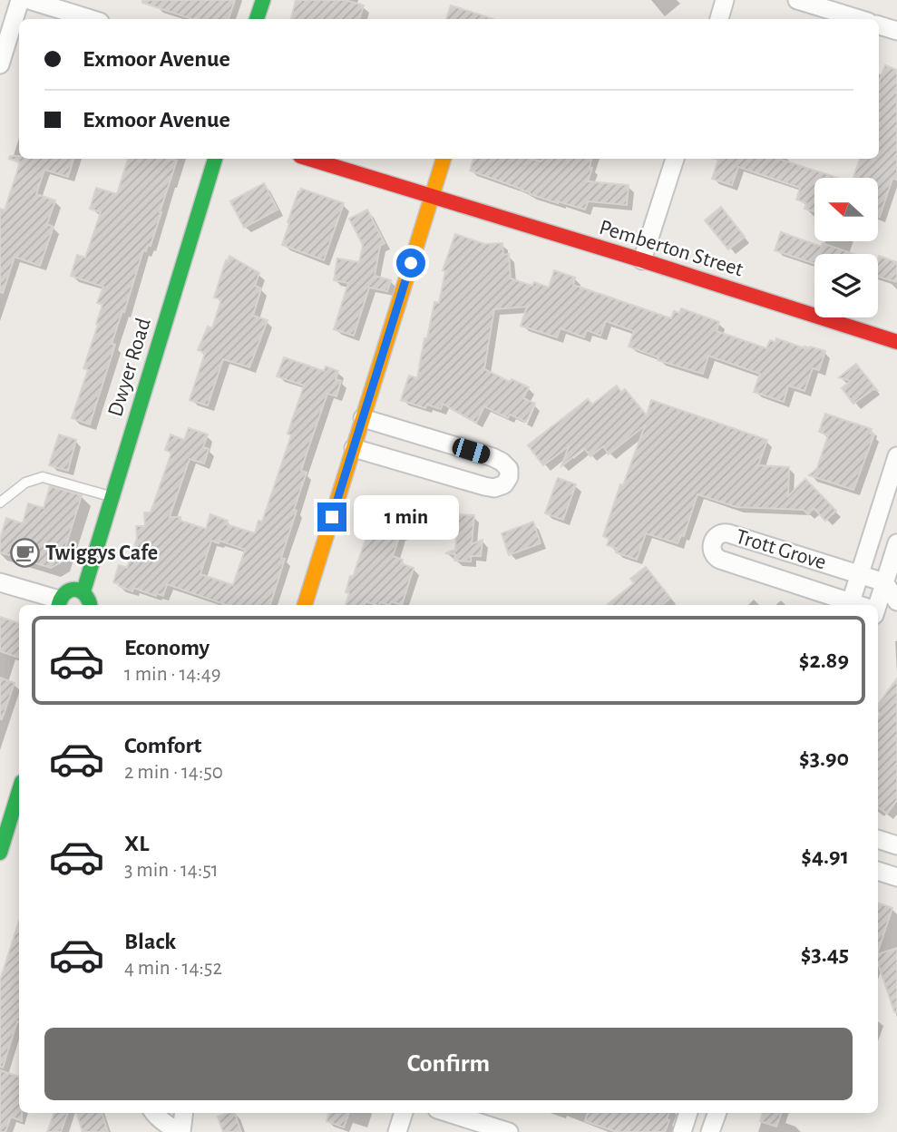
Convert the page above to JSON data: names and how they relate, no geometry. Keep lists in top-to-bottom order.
{
  "streets": {
    "street": ["Pemberton Street", "Dwyer Road", "Trott Grove"]
  },
  "places": {
    "cafe": ["Twiggys Cafe"]
  },
  "north": "left",
  "page": {
    "banner": ["Exmoor Avenue", "Exmoor Avenue"],
    "bubble": "1 min",
    "list": [
      {
        "name": "Economy",
        "note": "1 min · 14:49",
        "value": "$2.89"
      },
      {
        "name": "Comfort",
        "note": "2 min · 14:50",
        "value": "$3.90"
      },
      {
        "name": "XL",
        "note": "3 min · 14:51",
        "value": "$4.91"
      },
      {
        "name": "Black",
        "note": "4 min · 14:52",
        "value": "$3.45"
      }
    ],
    "buttons": "Confirm"
  }
}
